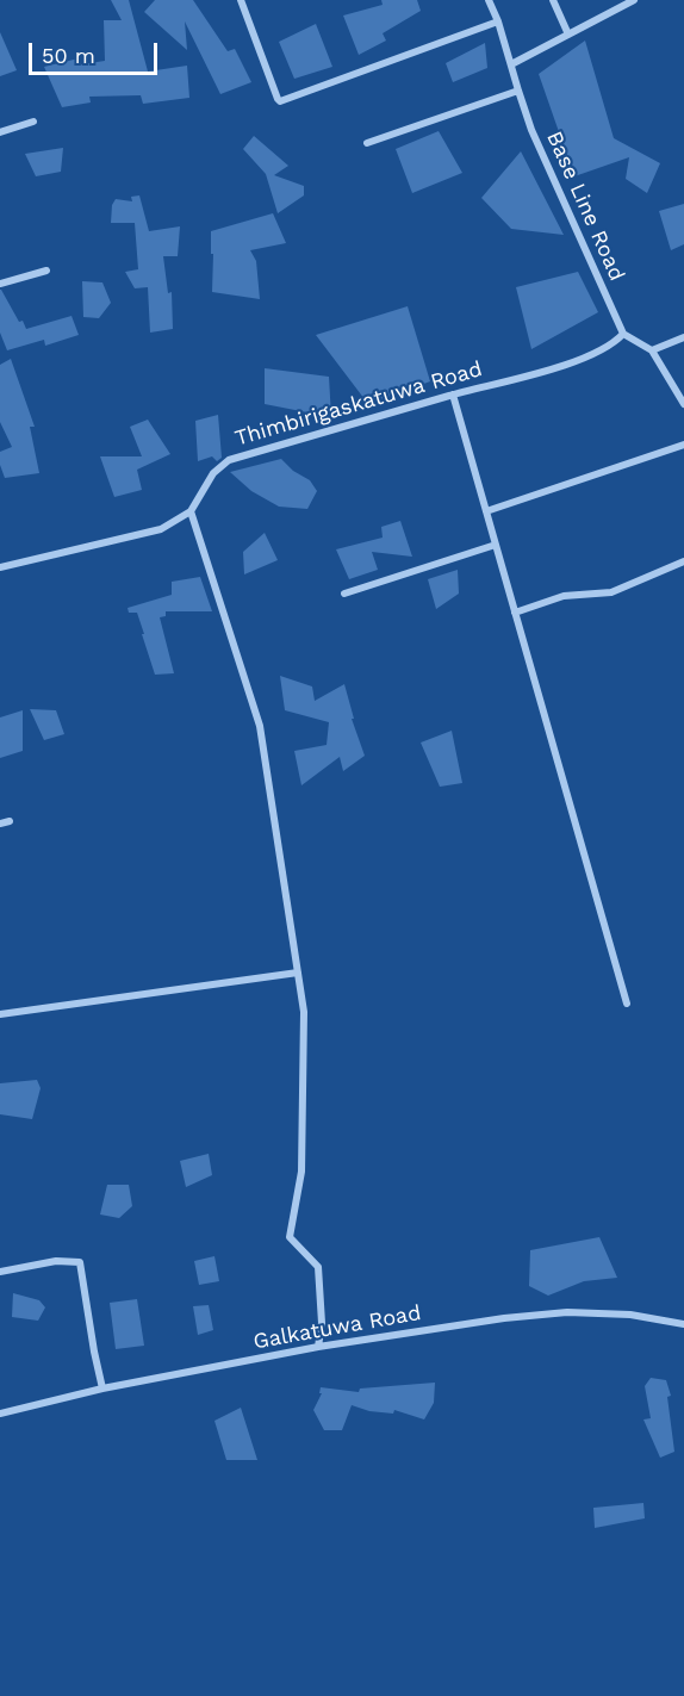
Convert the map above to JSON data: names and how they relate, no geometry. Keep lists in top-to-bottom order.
{
  "streets": {
    "street": ["Base Line Road", "Thimbirigaskatuwa Road", "Galkatuwa Road"]
  },
  "crossings": [
    ["Base Line Road", "Thimbirigaskatuwa Road"]
  ],
  "scale_bar": "50 m"
}
